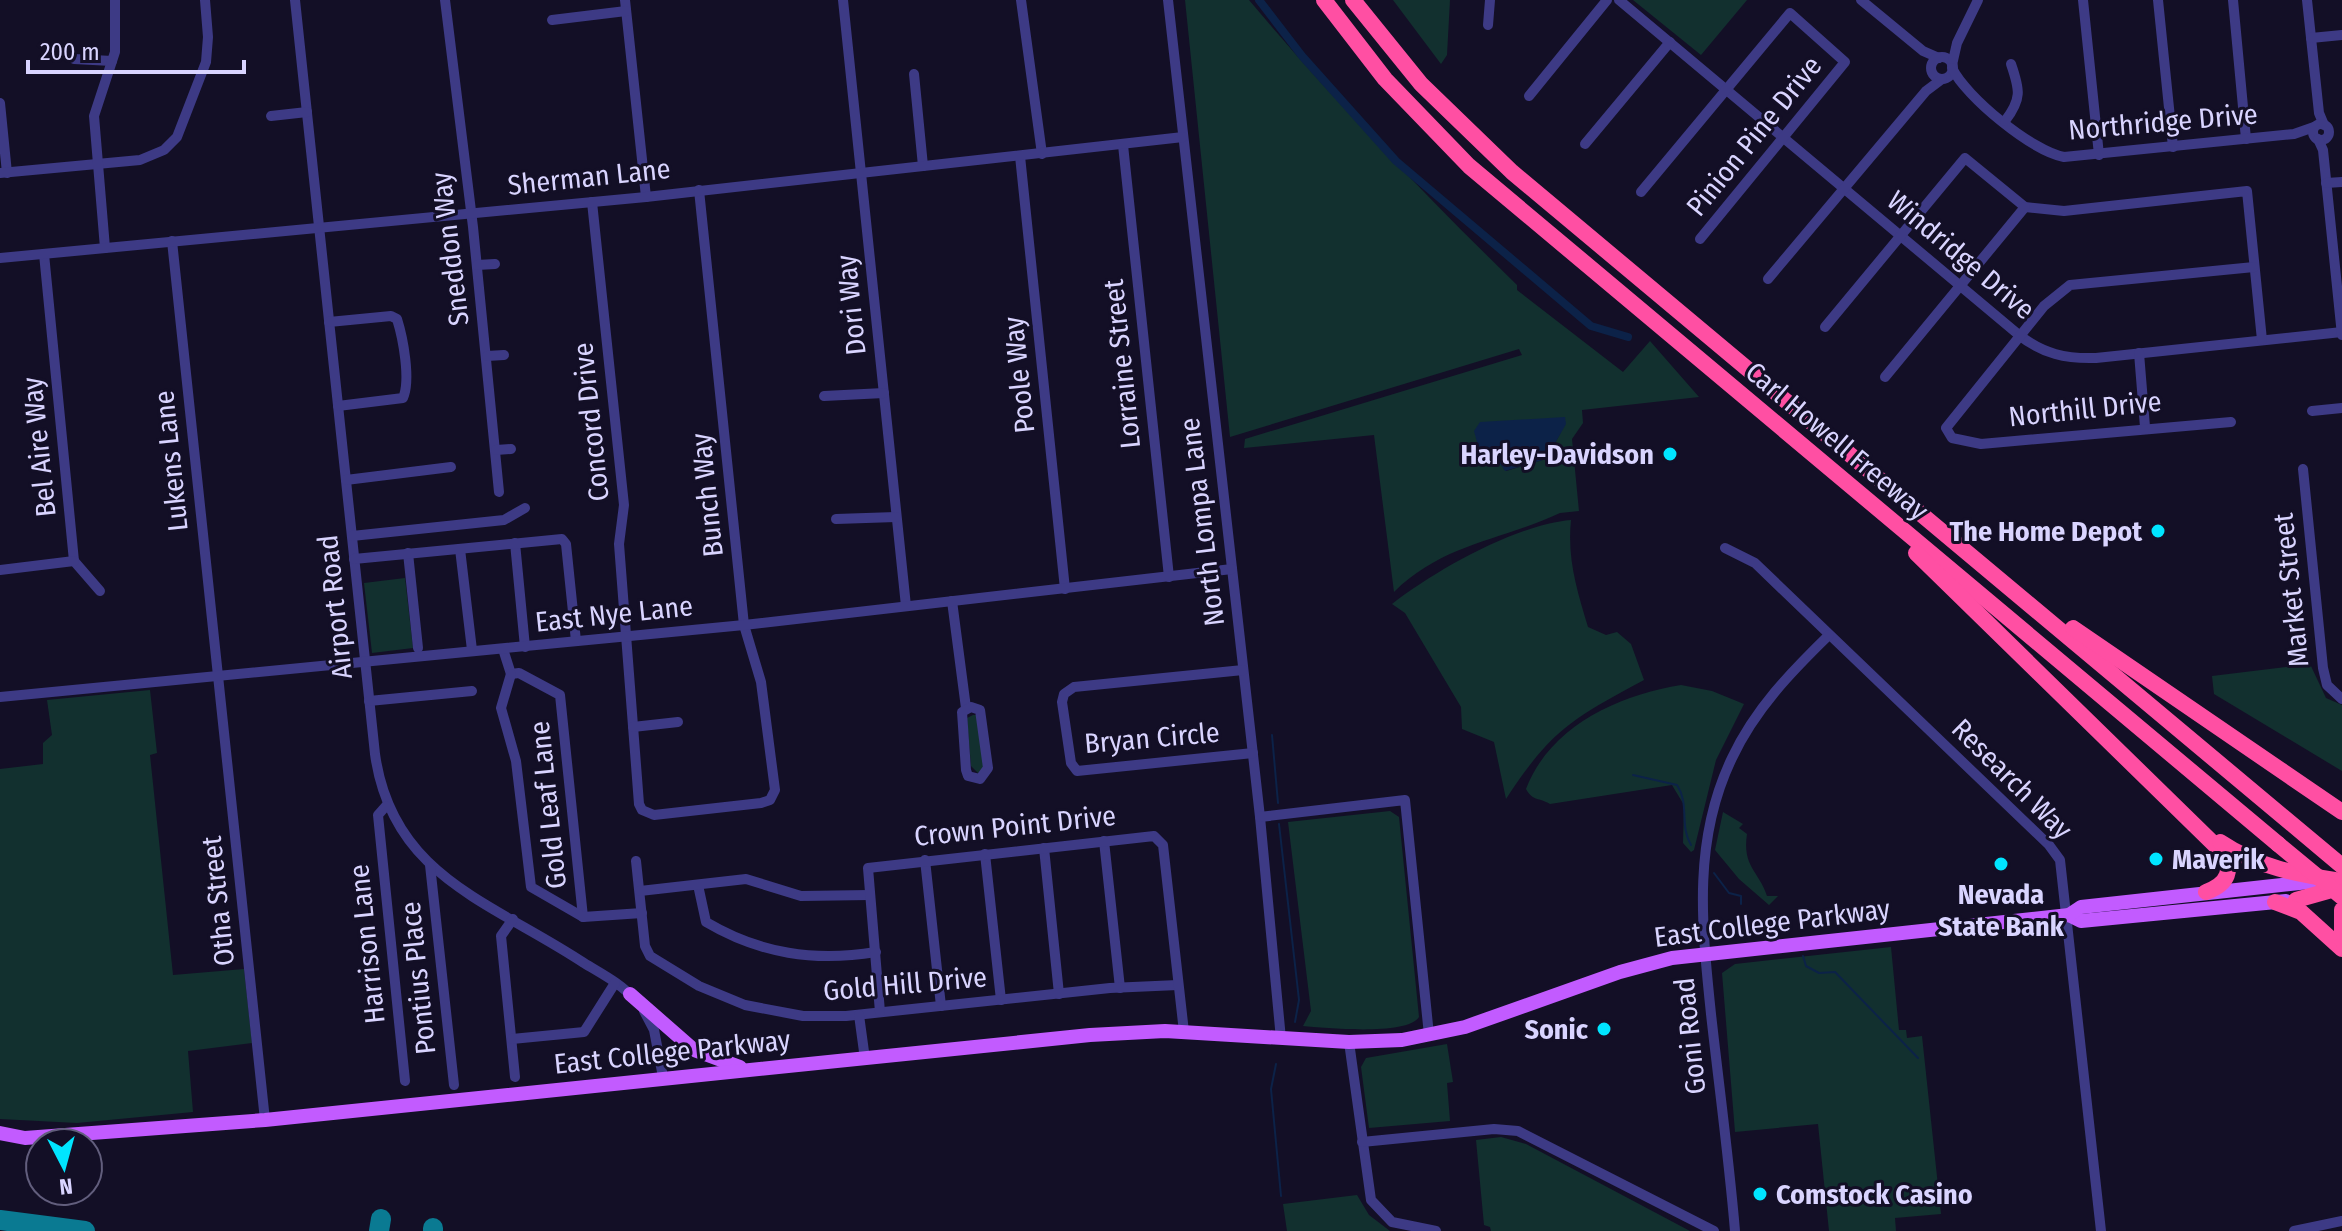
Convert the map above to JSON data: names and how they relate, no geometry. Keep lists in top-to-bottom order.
{
  "streets": {
    "highway": ["Carl Howell Freeway"],
    "main road": ["East College Parkway"],
    "street": [
      "Northridge Drive",
      "Pinion Pine Drive",
      "Sherman Lane",
      "Sneddon Way",
      "Windridge Drive",
      "Dori Way",
      "Lorraine Street",
      "Poole Way",
      "Northill Drive",
      "Concord Drive",
      "Bel Aire Way",
      "Lukens Lane",
      "Bunch Way",
      "North Lompa Lane",
      "Market Street",
      "Airport Road",
      "East Nye Lane",
      "Bryan Circle",
      "Research Way",
      "Gold Leaf Lane",
      "Crown Point Drive",
      "Otha Street",
      "Harrison Lane",
      "Pontius Place",
      "Gold Hill Drive",
      "Goni Road"
    ]
  },
  "crossings": [
    ["Pinion Pine Drive", "Windridge Drive"],
    ["Sherman Lane", "Sneddon Way"],
    ["Sherman Lane", "Dori Way"],
    ["Sherman Lane", "Lorraine Street"],
    ["Sherman Lane", "Poole Way"],
    ["Sherman Lane", "Concord Drive"],
    ["Sherman Lane", "Bel Aire Way"],
    ["Sherman Lane", "Lukens Lane"],
    ["Sherman Lane", "Bunch Way"],
    ["Sherman Lane", "North Lompa Lane"],
    ["Sherman Lane", "Airport Road"],
    ["Windridge Drive", "Northill Drive"],
    ["Dori Way", "East Nye Lane"],
    ["Lorraine Street", "East Nye Lane"],
    ["Poole Way", "East Nye Lane"],
    ["Concord Drive", "Bunch Way"],
    ["Concord Drive", "East Nye Lane"],
    ["Lukens Lane", "East Nye Lane"],
    ["Lukens Lane", "Otha Street"],
    ["Bunch Way", "East Nye Lane"],
    ["North Lompa Lane", "East Nye Lane"],
    ["North Lompa Lane", "Bryan Circle"],
    ["North Lompa Lane", "East College Parkway"],
    ["Airport Road", "East Nye Lane"],
    ["Airport Road", "East College Parkway"],
    ["Airport Road", "Harrison Lane"],
    ["Airport Road", "Pontius Place"],
    ["East Nye Lane", "Otha Street"],
    ["Research Way", "East College Parkway"],
    ["Research Way", "Goni Road"],
    ["Gold Leaf Lane", "Gold Hill Drive"],
    ["Crown Point Drive", "Gold Hill Drive"],
    ["Otha Street", "East College Parkway"],
    ["East College Parkway", "Goni Road"]
  ],
  "places": [
    "Harley-Davidson",
    "The Home Depot",
    "Maverik",
    "Nevada State Bank",
    "Sonic",
    "Comstock Casino"
  ],
  "scale_bar": "200 m",
  "north": "bottom"
}
